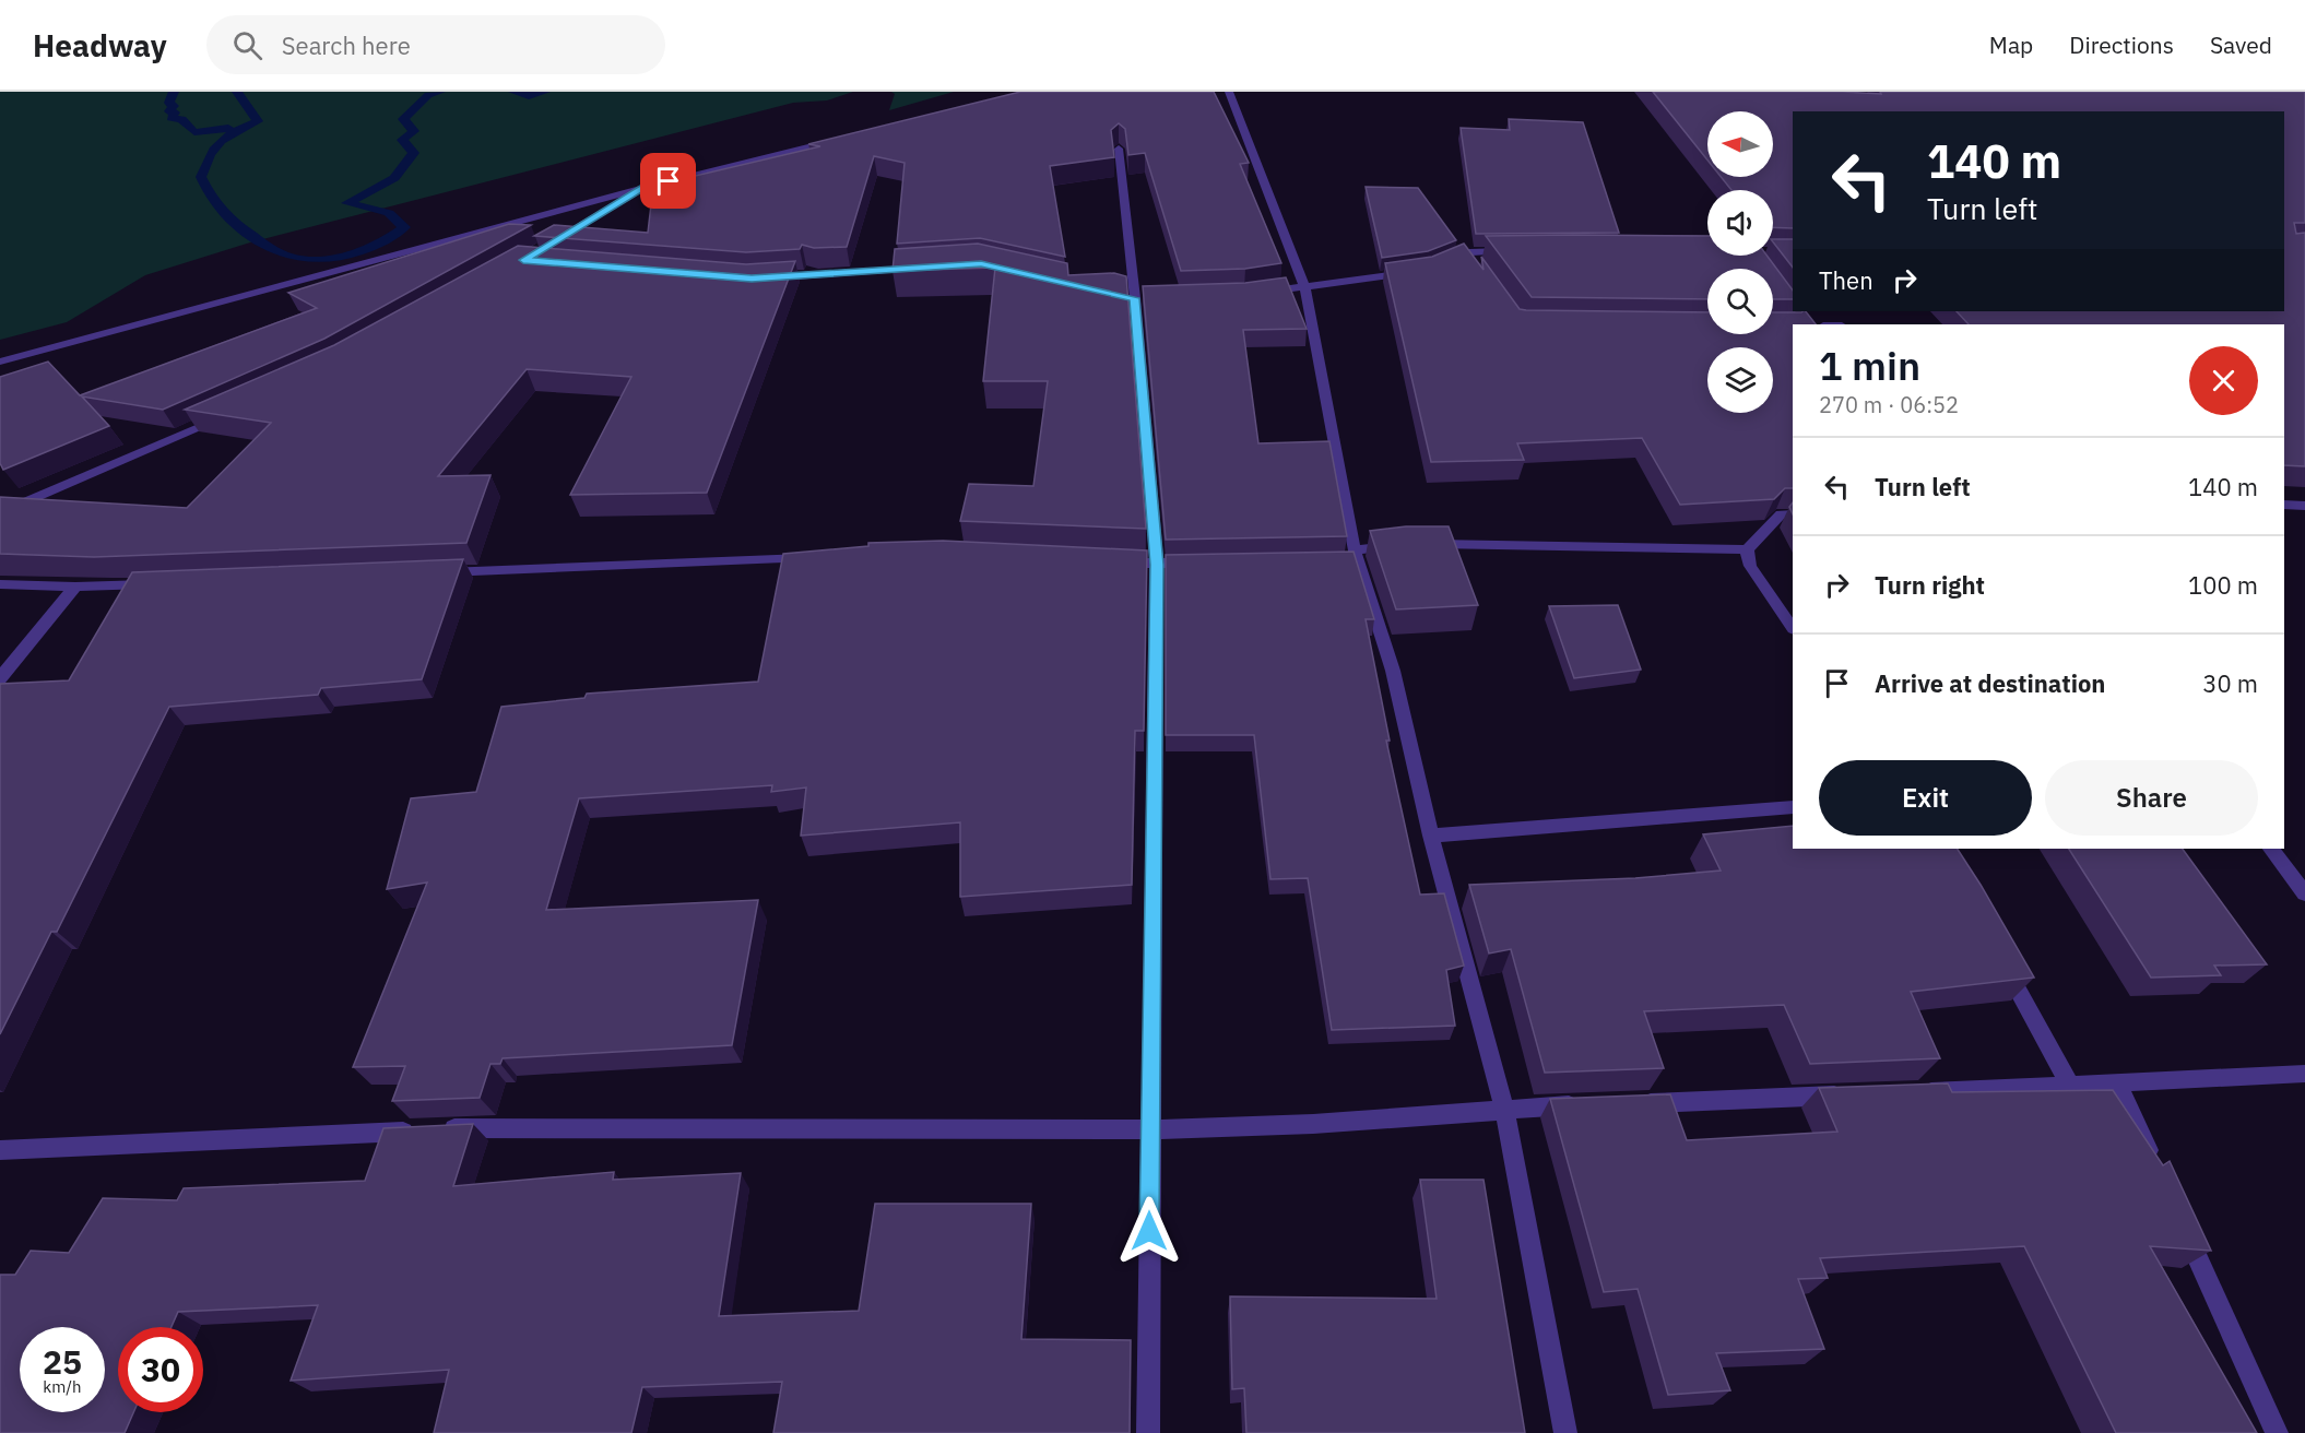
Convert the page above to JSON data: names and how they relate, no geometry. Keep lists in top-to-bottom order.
{
  "north": "left",
  "page": {
    "header": "Headway",
    "search": "Search here",
    "nav": ["Map", "Directions", "Saved"],
    "turn": ["140 m", "Turn left"],
    "then": "Then",
    "heading": ["1 min", "270 m · 06:52"],
    "list": [
      {
        "name": "Turn left",
        "value": "140 m"
      },
      {
        "name": "Turn right",
        "value": "100 m"
      },
      {
        "name": "Arrive at destination",
        "value": "30 m"
      }
    ],
    "buttons": ["Exit", "Share"],
    "speed": "25 km/h",
    "limit": "30"
  }
}
